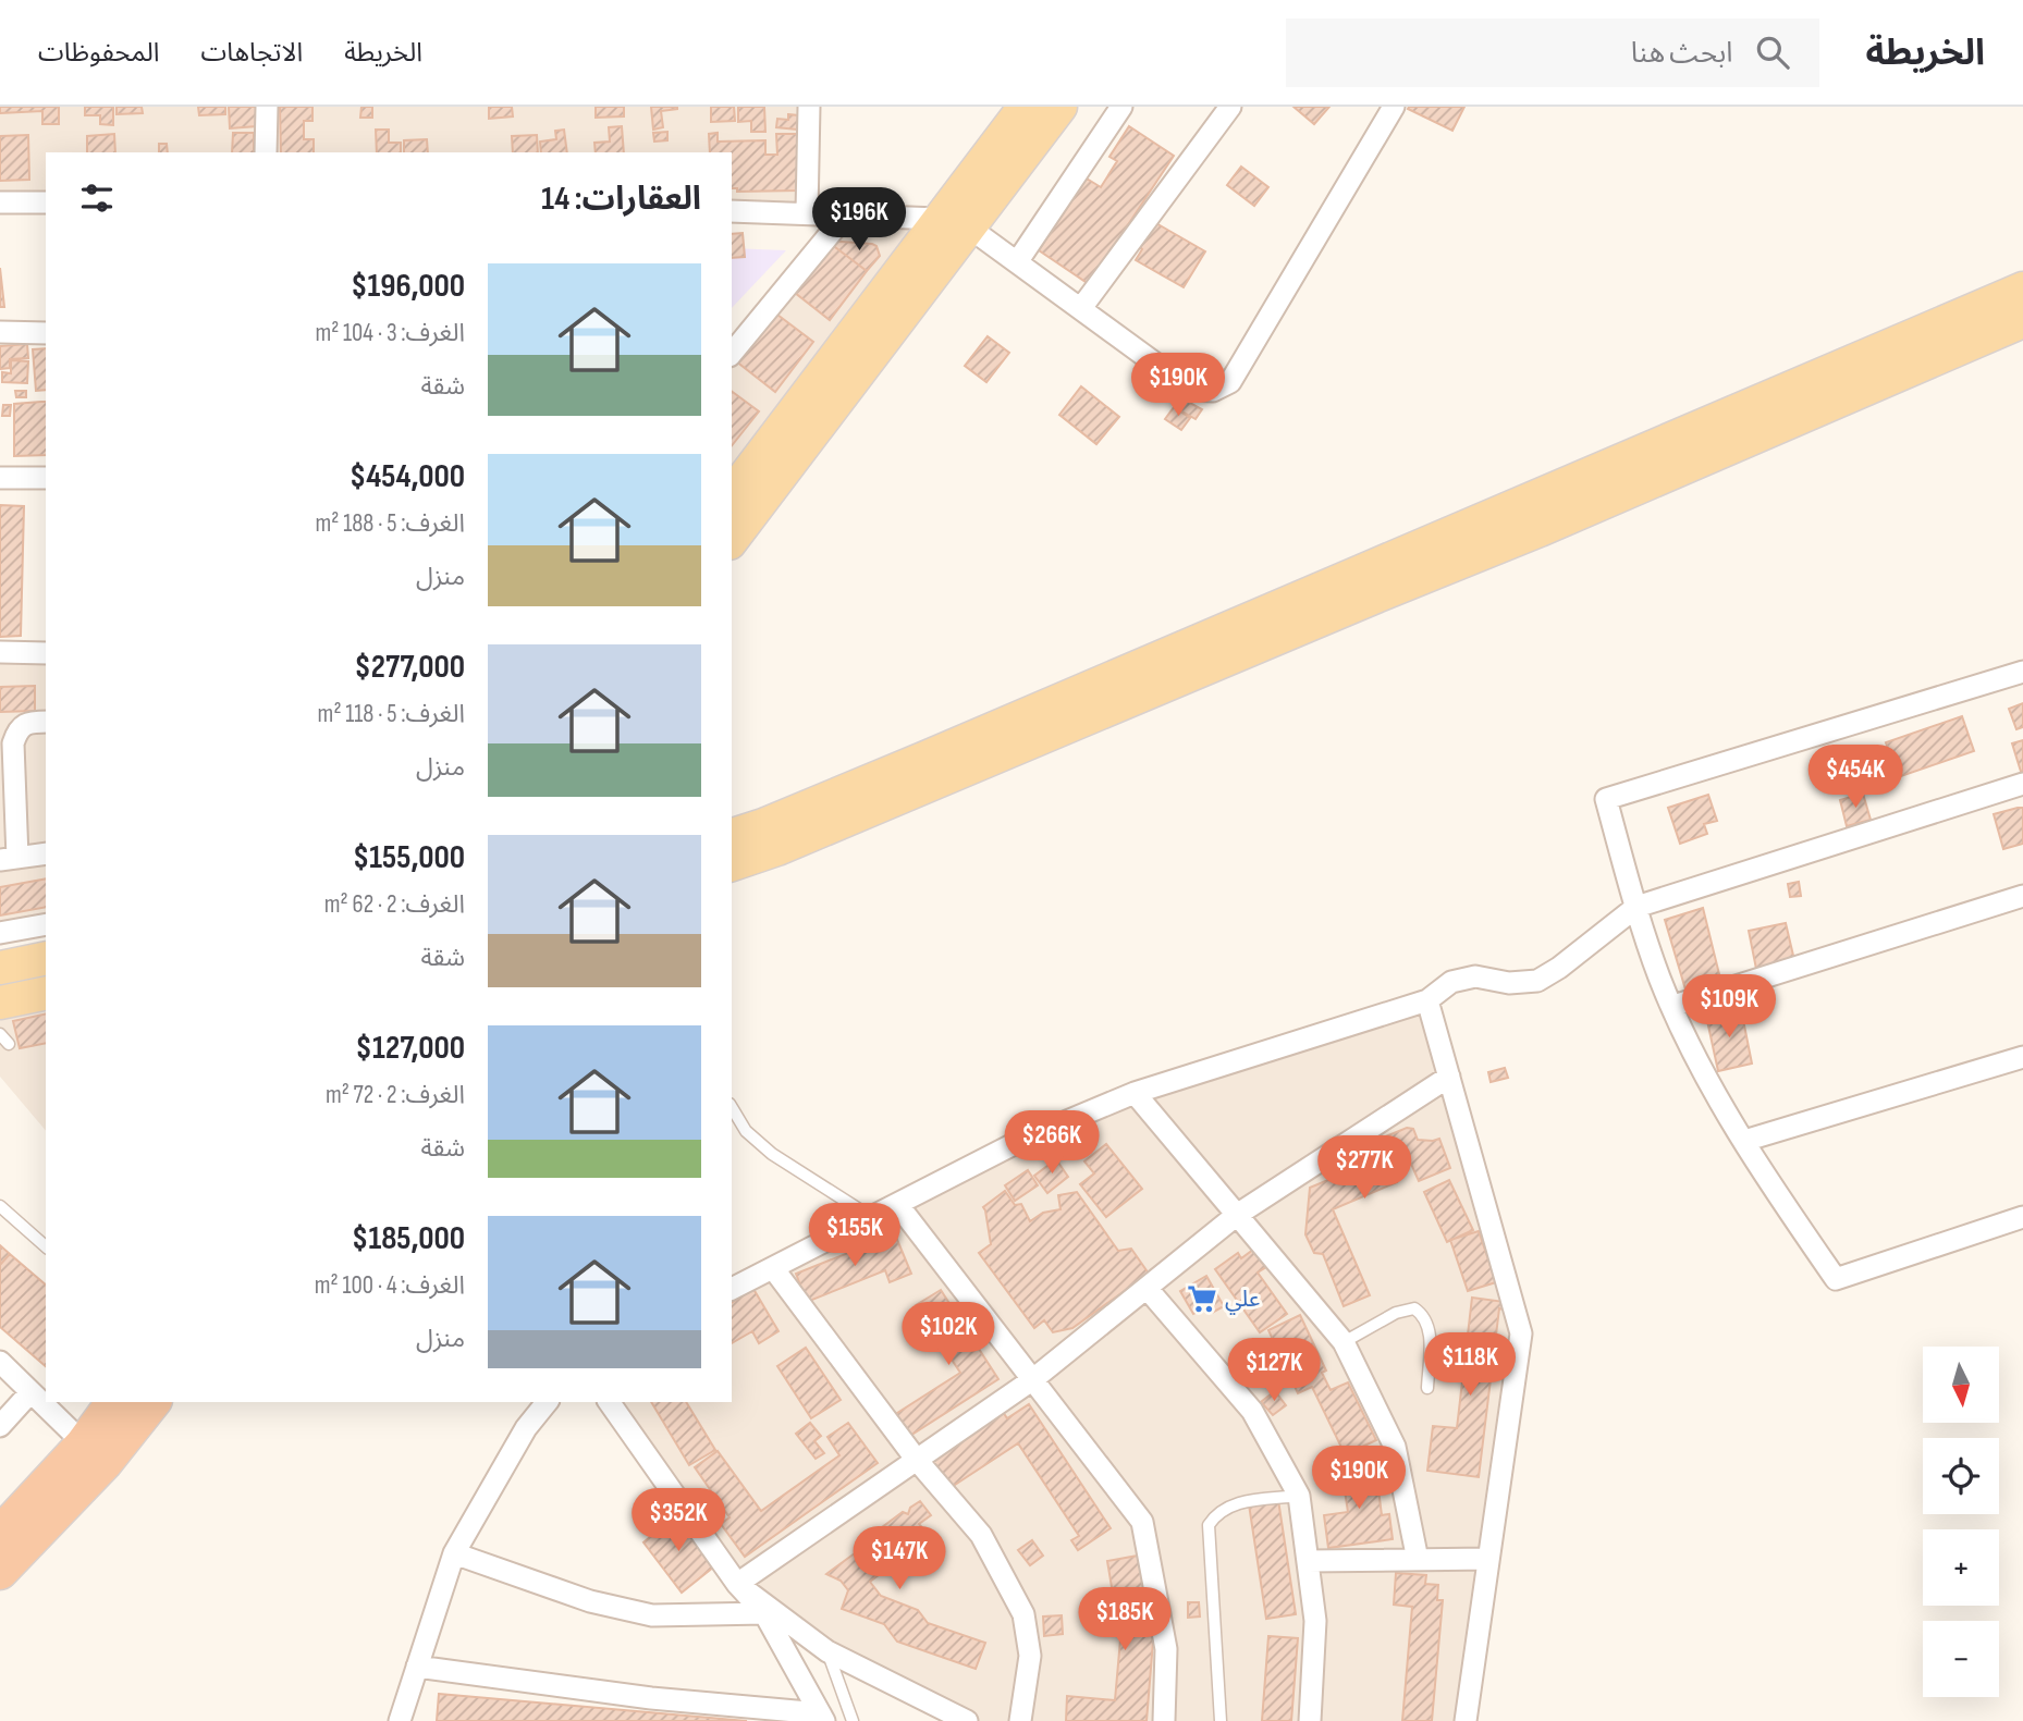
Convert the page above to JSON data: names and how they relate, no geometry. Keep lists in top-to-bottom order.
{
  "places": {
    "supermarket": ["علي"]
  },
  "north": "bottom",
  "page": {
    "header": "الخريطة",
    "search": "ابحث هنا",
    "nav": ["الخريطة", "الاتجاهات", "المحفوظات"],
    "heading": "العقارات: 14",
    "price": [
      "$196K",
      "$190K",
      "$454K",
      "$109K",
      "$266K",
      "$277K",
      "$155K",
      "$102K",
      "$118K",
      "$127K",
      "$190K",
      "$352K",
      "$147K",
      "$185K"
    ],
    "list": [
      {
        "name": "$196,000",
        "note": "الغرف: 3 · 104 m² · شقة"
      },
      {
        "name": "$454,000",
        "note": "الغرف: 5 · 188 m² · منزل"
      },
      {
        "name": "$277,000",
        "note": "الغرف: 5 · 118 m² · منزل"
      },
      {
        "name": "$155,000",
        "note": "الغرف: 2 · 62 m² · شقة"
      },
      {
        "name": "$127,000",
        "note": "الغرف: 2 · 72 m² · شقة"
      },
      {
        "name": "$185,000",
        "note": "الغرف: 4 · 100 m² · منزل"
      }
    ],
    "map_buttons": ["+", "−"]
  }
}
